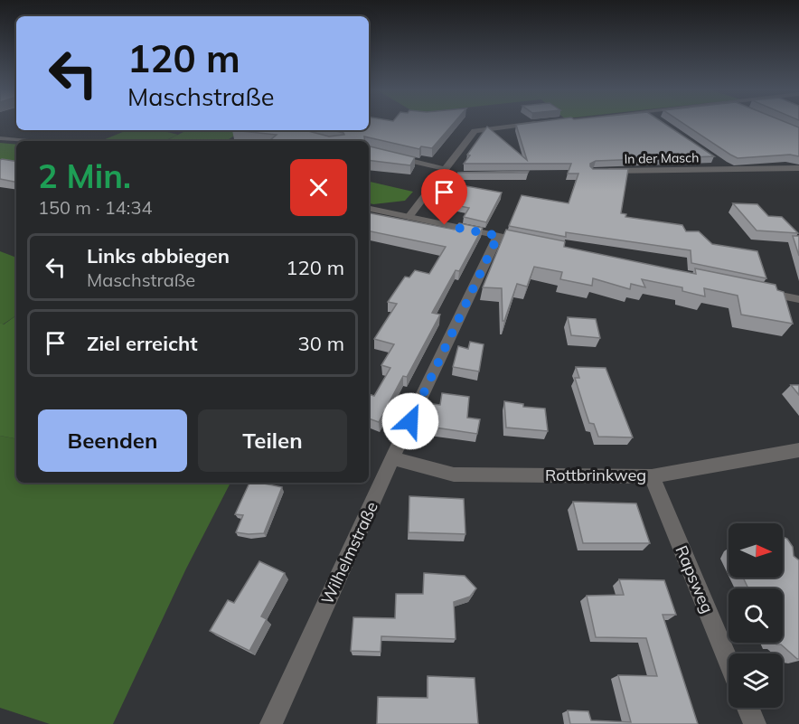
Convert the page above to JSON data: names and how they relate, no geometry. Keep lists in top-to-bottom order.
{
  "streets": {
    "street": [
      "In der Masch",
      "Rottbrinkweg",
      "Wilhelmstraße",
      "Rapsweg"
    ]
  },
  "crossings": [
    ["Rottbrinkweg", "Wilhelmstraße"],
    ["Rottbrinkweg", "Rapsweg"]
  ],
  "north": "right",
  "page": {
    "turn": ["120 m", "Maschstraße"],
    "heading": ["2 Min.", "150 m · 14:34"],
    "list": [
      {
        "name": "Links abbiegen",
        "note": "Maschstraße",
        "value": "120 m"
      },
      {
        "name": "Ziel erreicht",
        "value": "30 m"
      }
    ],
    "buttons": ["Beenden", "Teilen"]
  }
}
